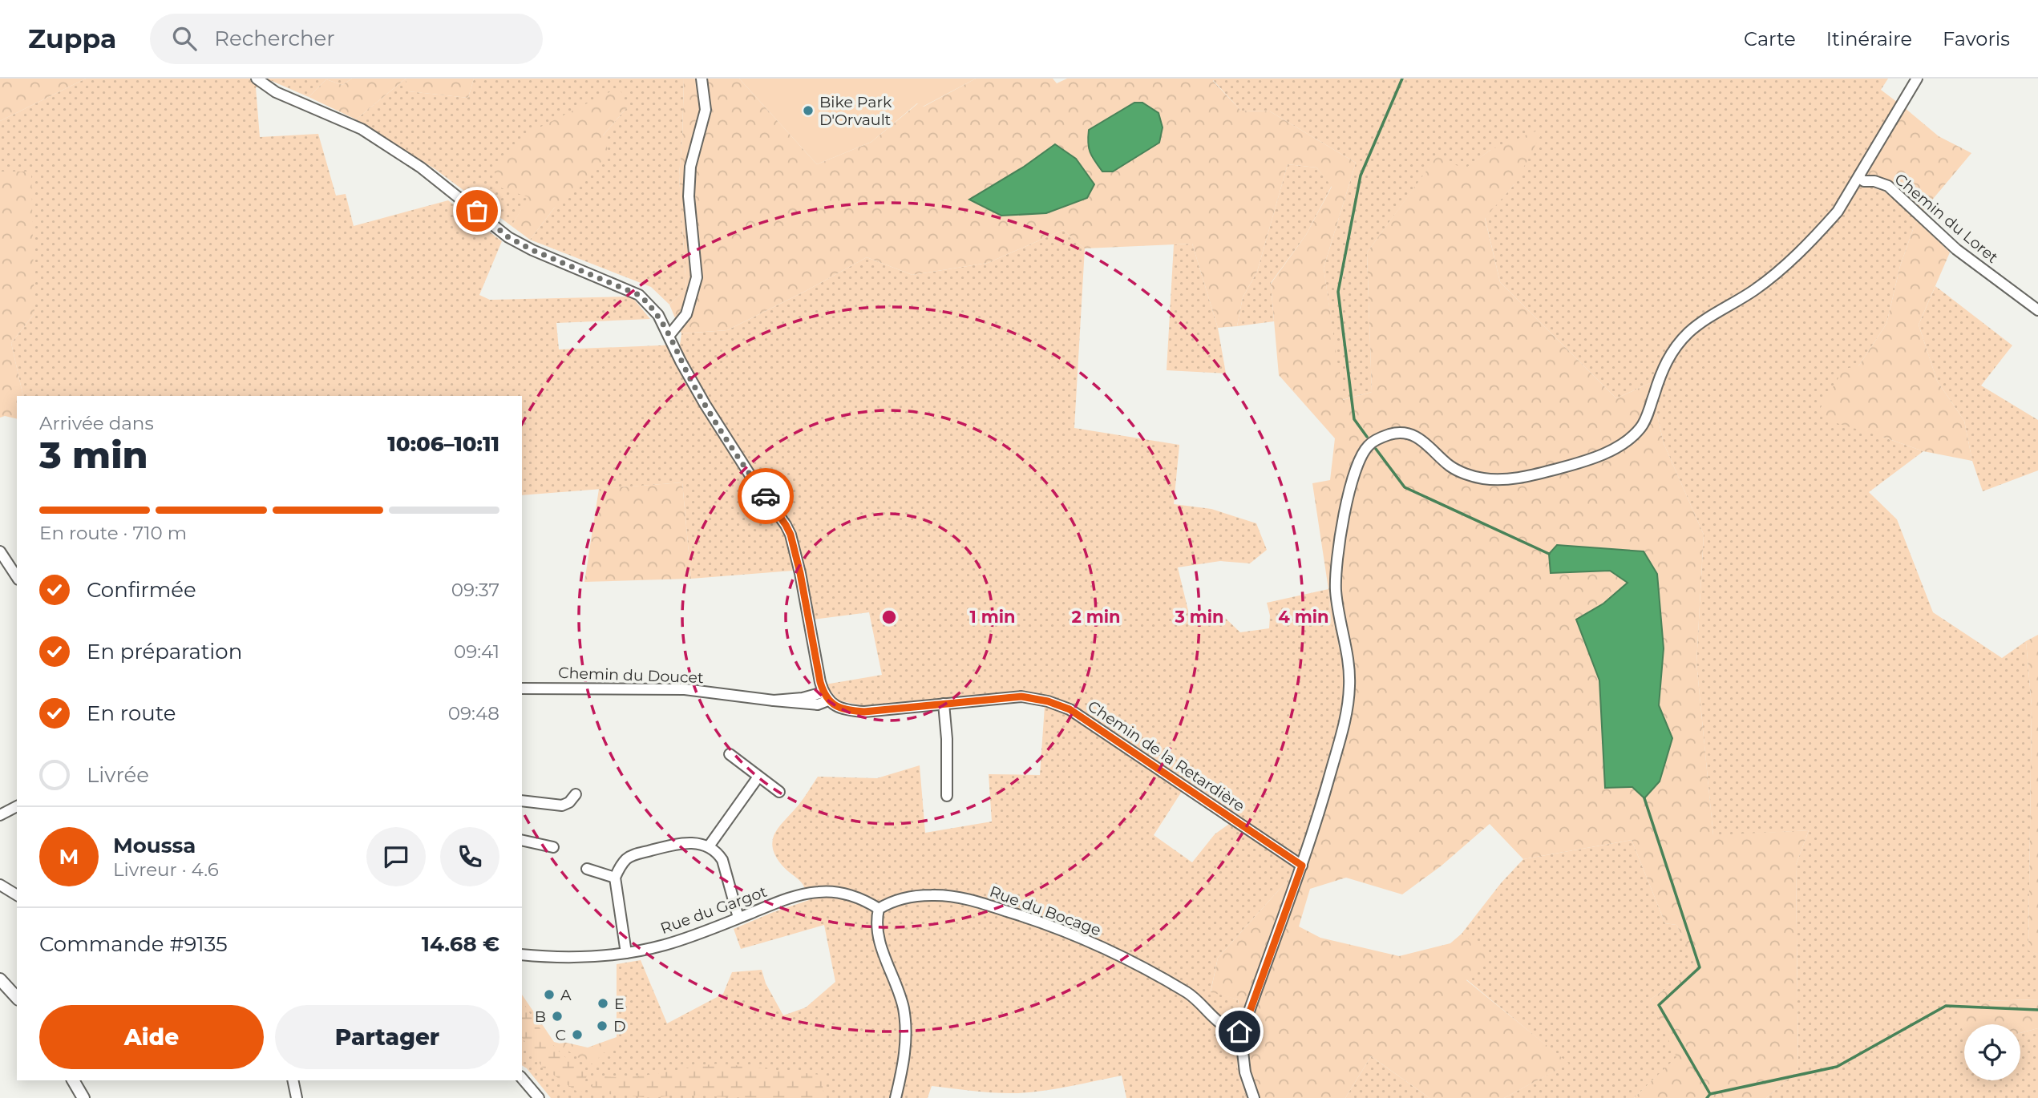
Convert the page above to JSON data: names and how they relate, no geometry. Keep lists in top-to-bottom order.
{
  "streets": {
    "street": [
      "Chemin du Loret",
      "Chemin du Doucet",
      "Chemin de la Retardière",
      "Rue du Gargot",
      "Rue du Bocage"
    ]
  },
  "crossings": [
    ["Chemin du Doucet", "Chemin de la Retardière"],
    ["Rue du Gargot", "Rue du Bocage"]
  ],
  "places": [
    "Bike Park D'Orvault",
    "A",
    "E",
    "B",
    "D",
    "C"
  ],
  "page": {
    "header": "Zuppa",
    "search": "Rechercher",
    "nav": ["Carte", "Itinéraire", "Favoris"],
    "heading": ["3 min", "Arrivée dans", "10:06–10:11"],
    "panel": [
      "Moussa",
      "Livreur · 4.6",
      "Commande #9135",
      "14.68 €"
    ],
    "bar": "En route · 710 m",
    "list": [
      ["Confirmée", "09:37"],
      ["En préparation", "09:41"],
      ["En route", "09:48"],
      "Livrée"
    ],
    "round": "M",
    "buttons": ["Aide", "Partager"]
  },
  "rings": [
    "1 min",
    "2 min",
    "3 min",
    "4 min"
  ]
}
